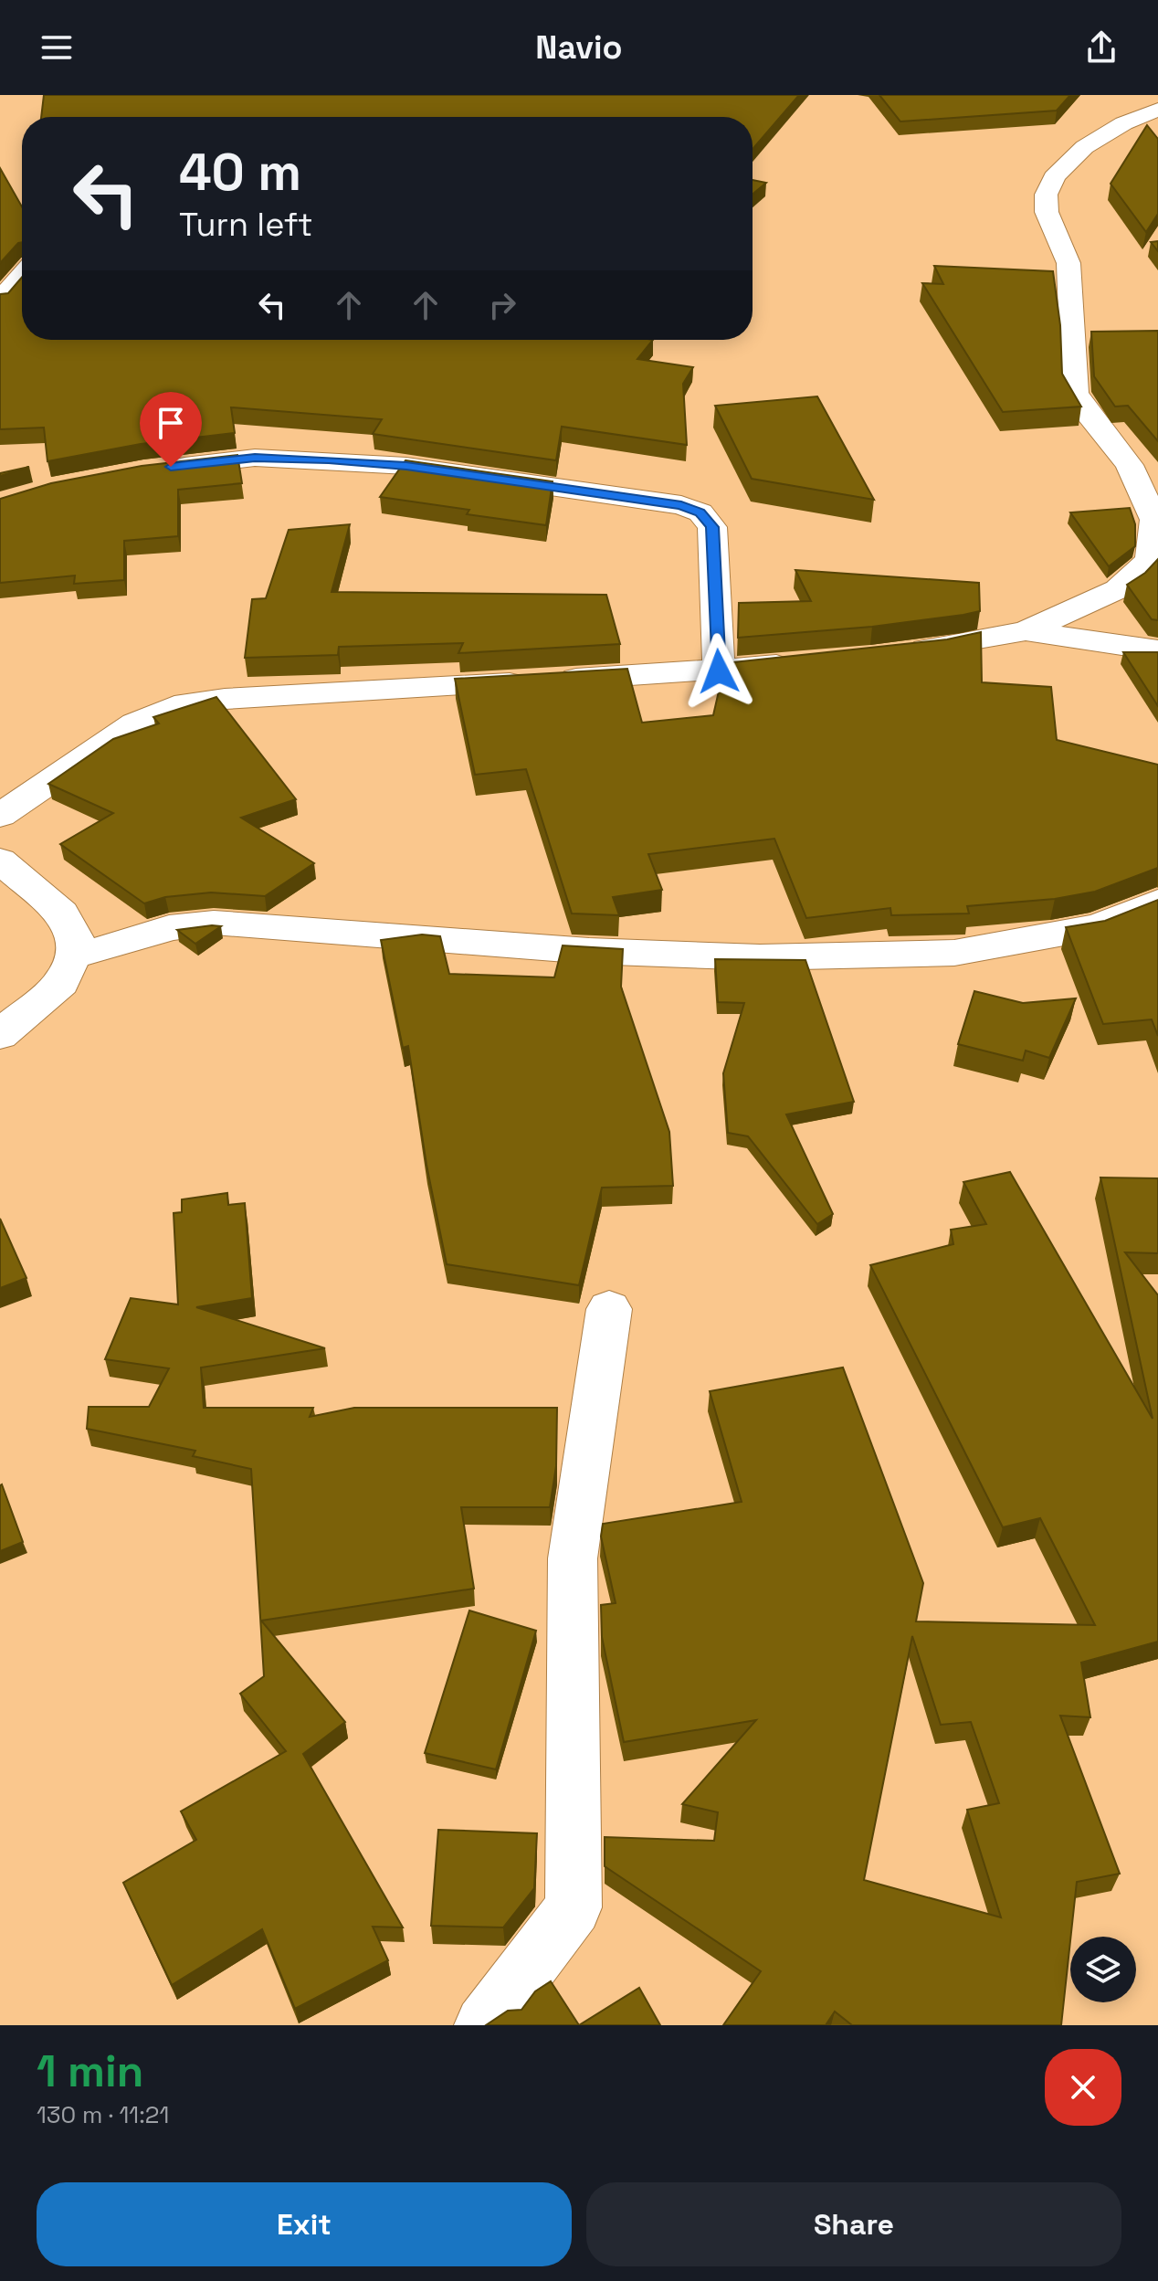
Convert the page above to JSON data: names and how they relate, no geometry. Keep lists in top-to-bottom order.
{
  "page": {
    "header": "Navio",
    "turn": ["40 m", "Turn left"],
    "heading": ["1 min", "130 m · 11:21"],
    "buttons": ["Exit", "Share"]
  }
}
